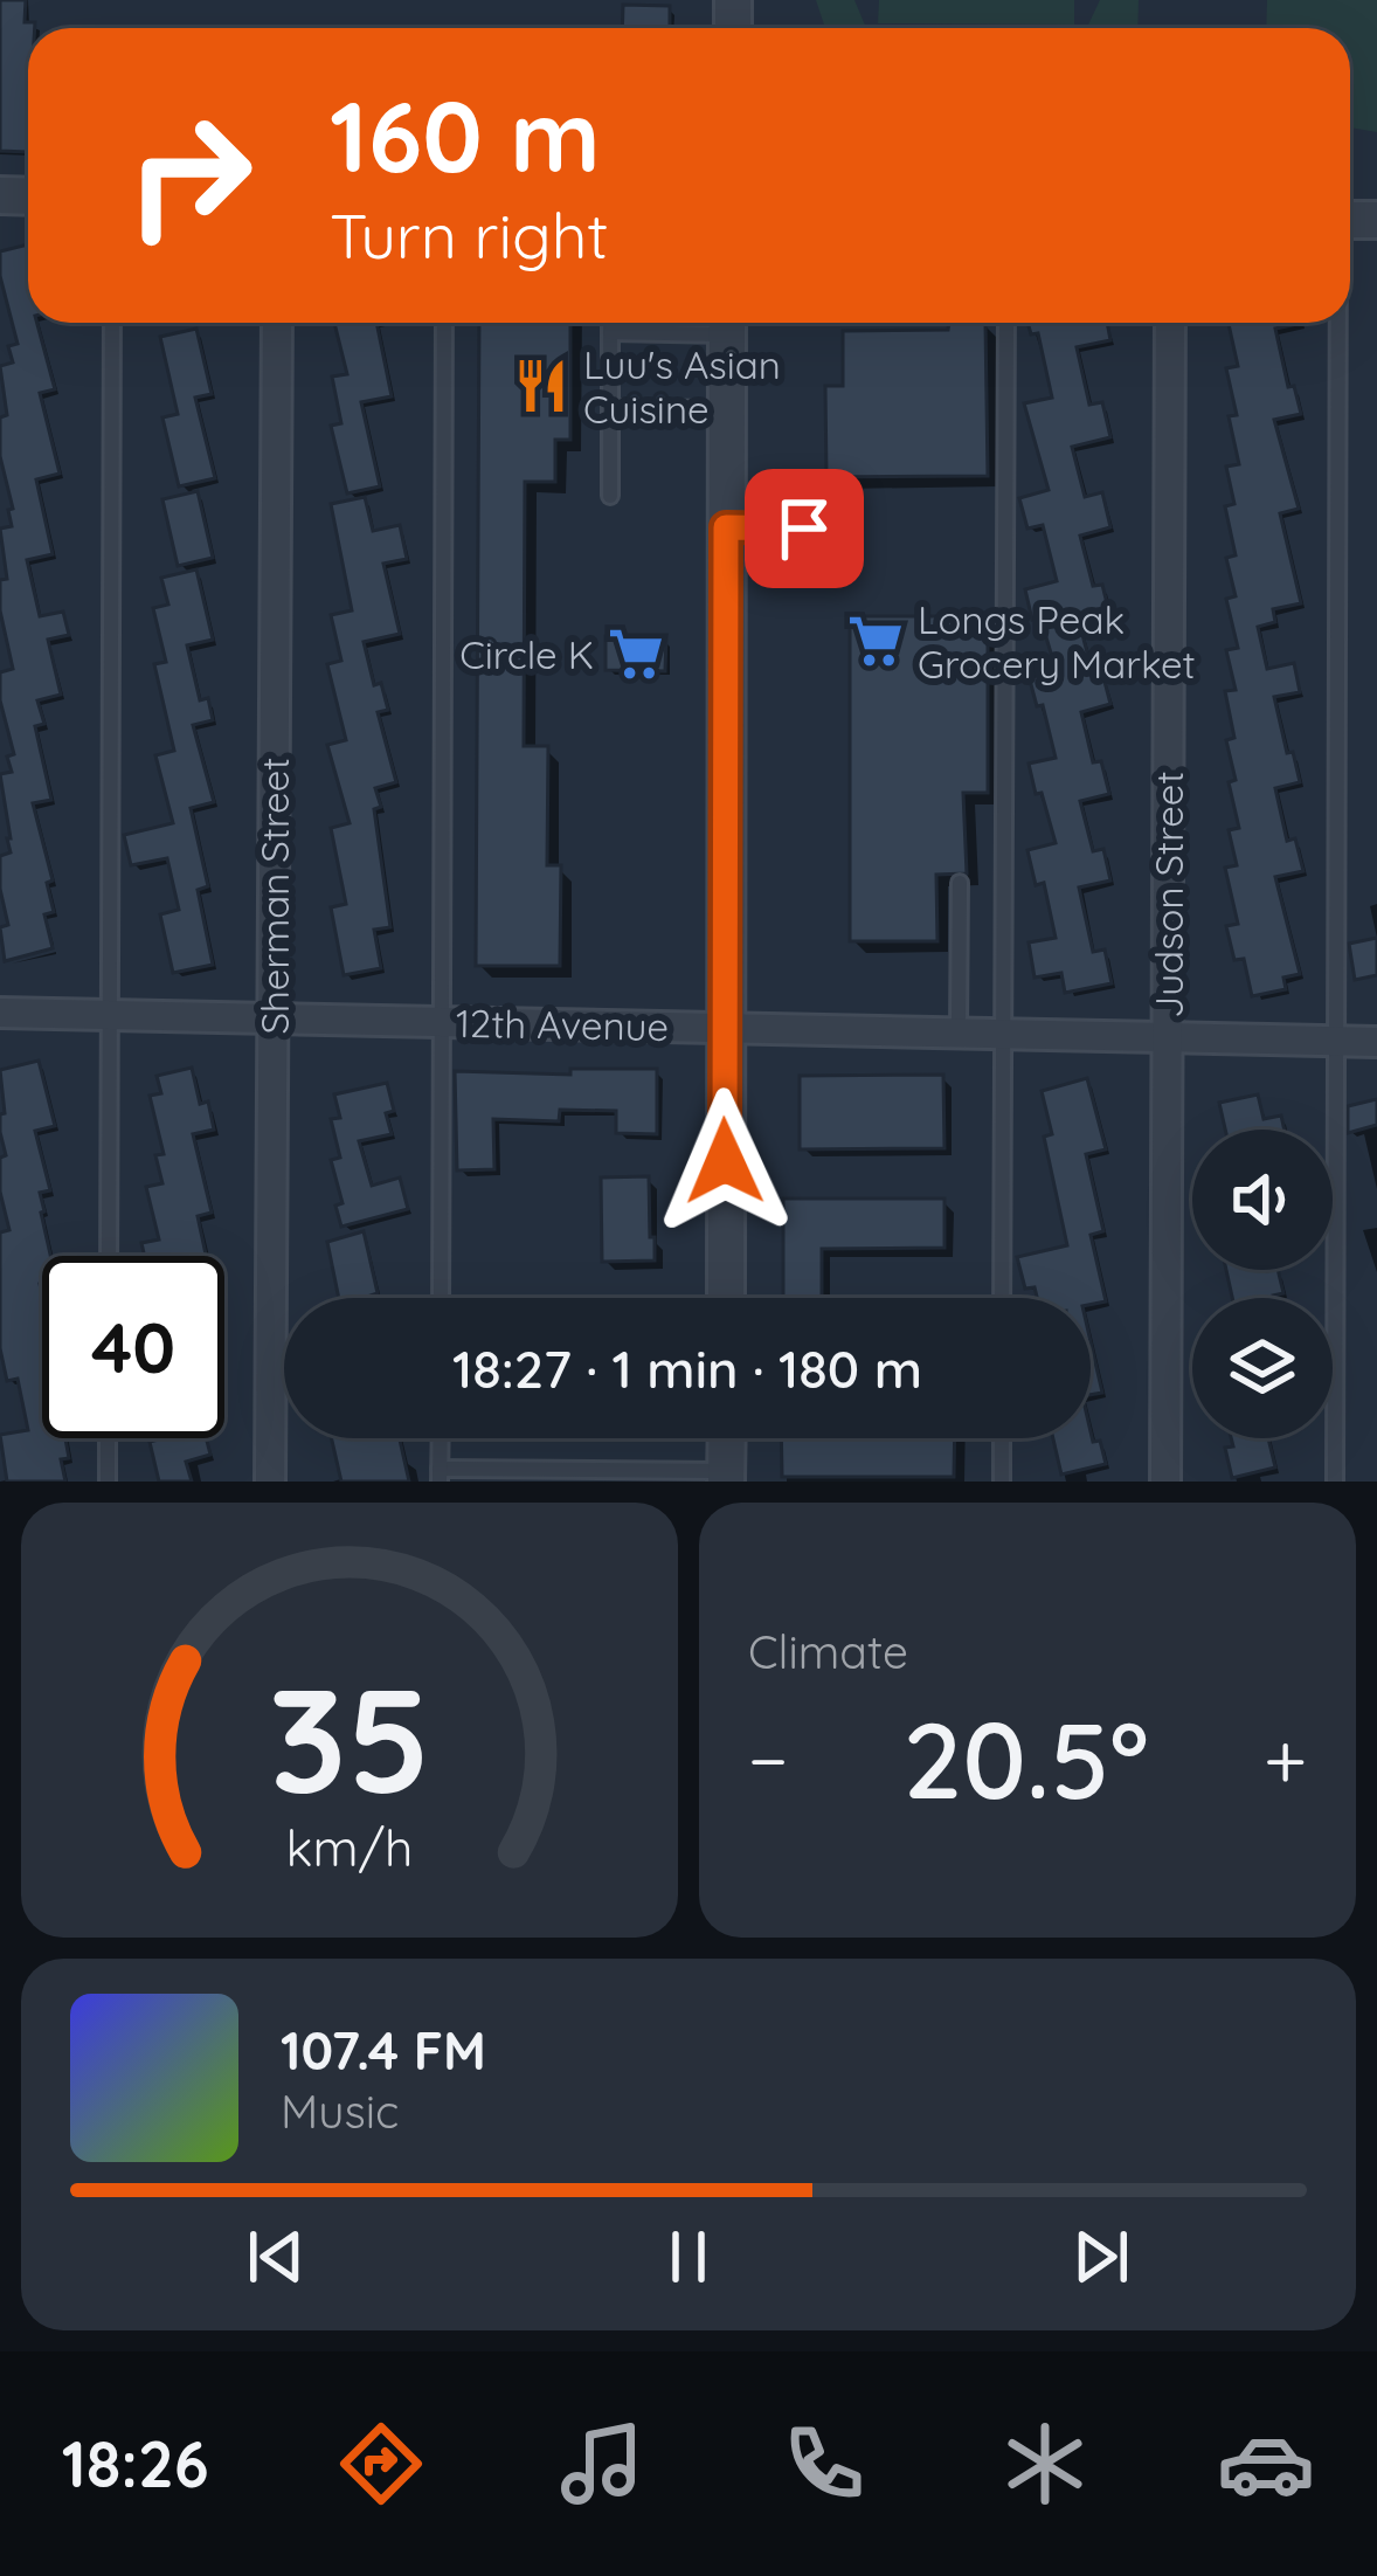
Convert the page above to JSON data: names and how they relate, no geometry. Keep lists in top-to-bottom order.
{
  "streets": {
    "street": ["Judson Street", "Sherman Street", "12th Avenue"]
  },
  "crossings": [
    ["Judson Street", "12th Avenue"],
    ["Sherman Street", "12th Avenue"]
  ],
  "places": {
    "restaurant": ["Luu's Asian Cuisine"],
    "supermarket": ["Longs Peak Grocery Market", "Circle K"]
  },
  "page": {
    "turn": ["160 m", "Turn right"],
    "limit": "40",
    "trip": "18:27 · 1 min · 180 m",
    "tile": "Climate",
    "heat": ["−", "20.5°", "+"],
    "song": ["107.4 FM", "Music"],
    "tabs": "18:26",
    "gauge": ["35", "km/h"]
  }
}
